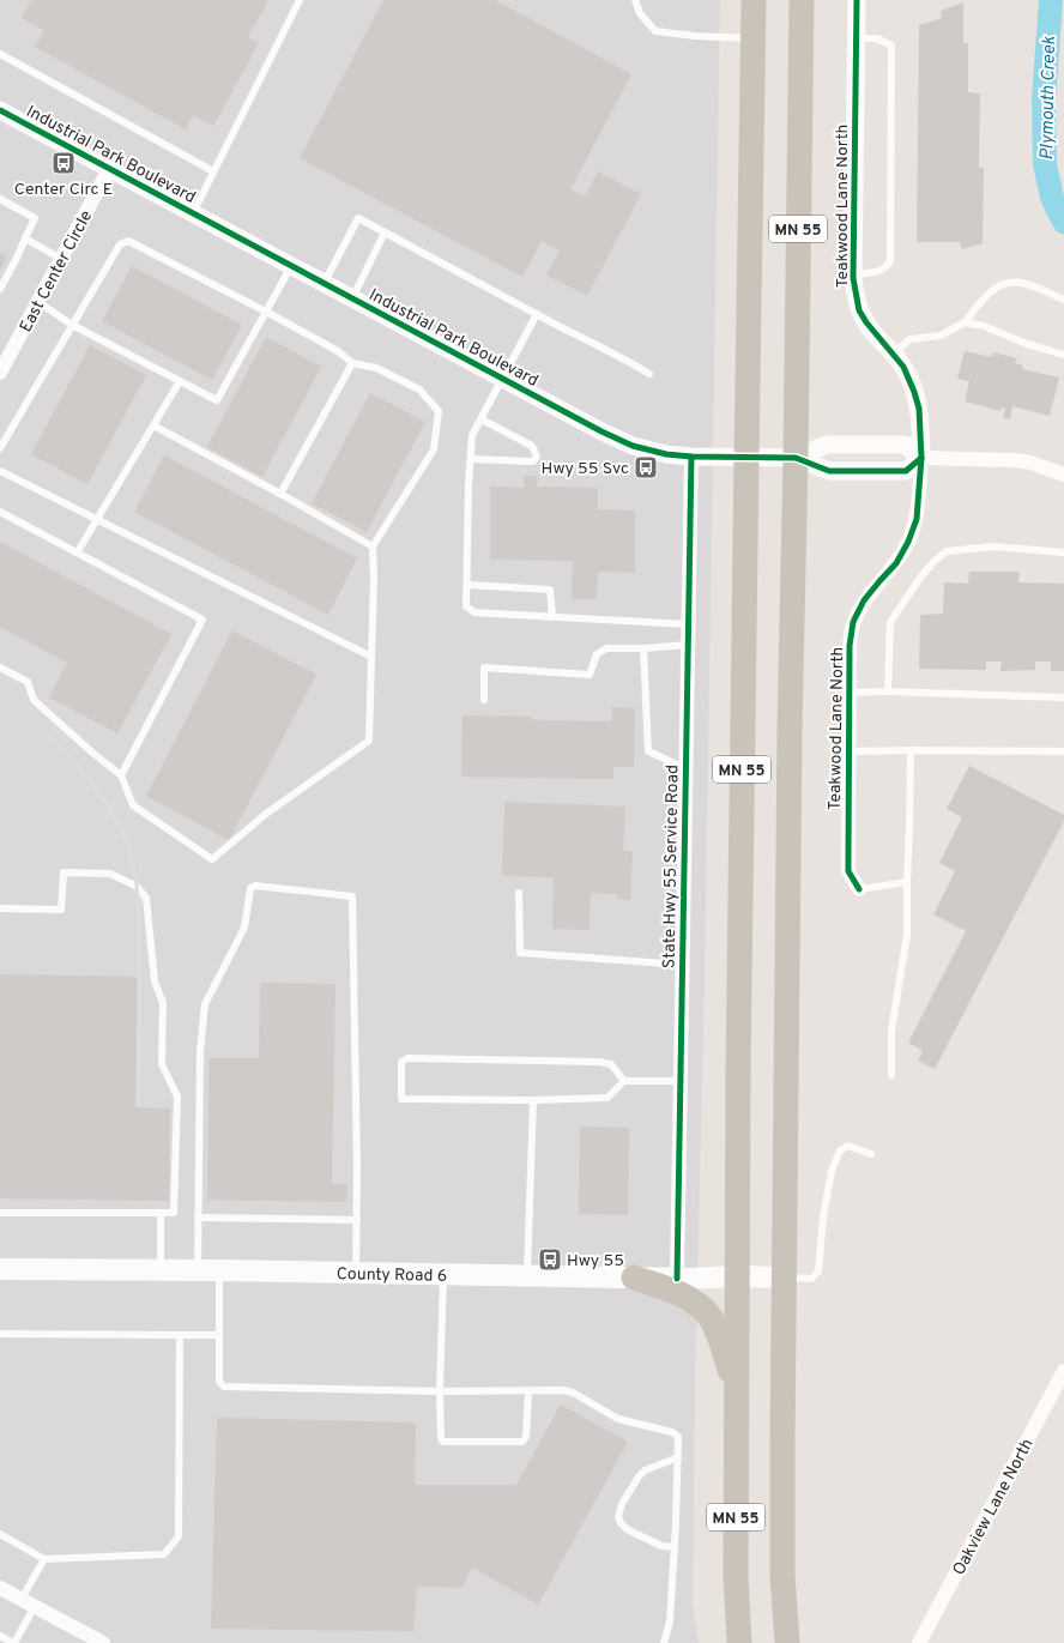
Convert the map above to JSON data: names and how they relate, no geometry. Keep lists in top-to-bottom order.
{
  "streets": {
    "highway": ["MN 55"],
    "main road": ["County Road 6"],
    "street": [
      "Industrial Park Boulevard",
      "Teakwood Lane North",
      "East Center Circle",
      "State Hwy 55 Service Road",
      "Oakview Lane North"
    ]
  },
  "crossings": [
    ["Industrial Park Boulevard", "Teakwood Lane North"],
    ["Industrial Park Boulevard", "MN 55"],
    ["Industrial Park Boulevard", "East Center Circle"],
    ["Industrial Park Boulevard", "State Hwy 55 Service Road"],
    ["MN 55", "County Road 6"],
    ["State Hwy 55 Service Road", "County Road 6"]
  ],
  "water": ["Plymouth Creek"],
  "places": {
    "bus stop": ["Center Circ E", "Hwy 55 Svc", "Hwy 55"]
  }
}
